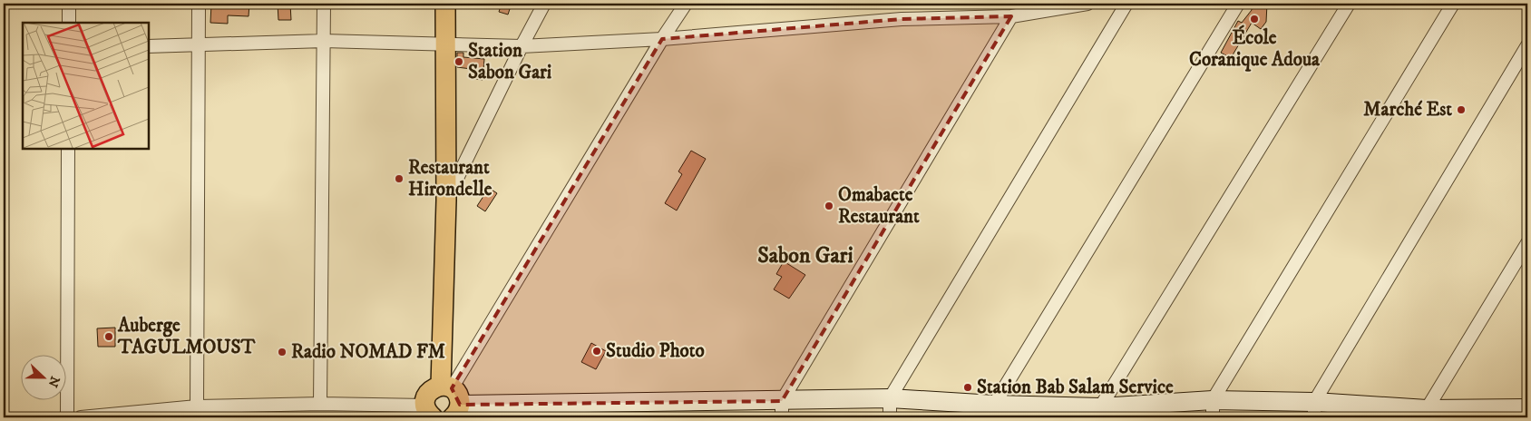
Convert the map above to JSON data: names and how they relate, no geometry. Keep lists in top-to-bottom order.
{
  "districts": ["Sabon Gari"],
  "places": [
    "École Coranique Adoua",
    "Station Sabon Gari",
    "Marché Est",
    "Restaurant Hirondelle",
    "Omabaete Restaurant",
    "Auberge TAGULMOUST",
    "Studio Photo",
    "Radio NOMAD FM",
    "Station Bab Salam Service"
  ],
  "north": "right"
}
